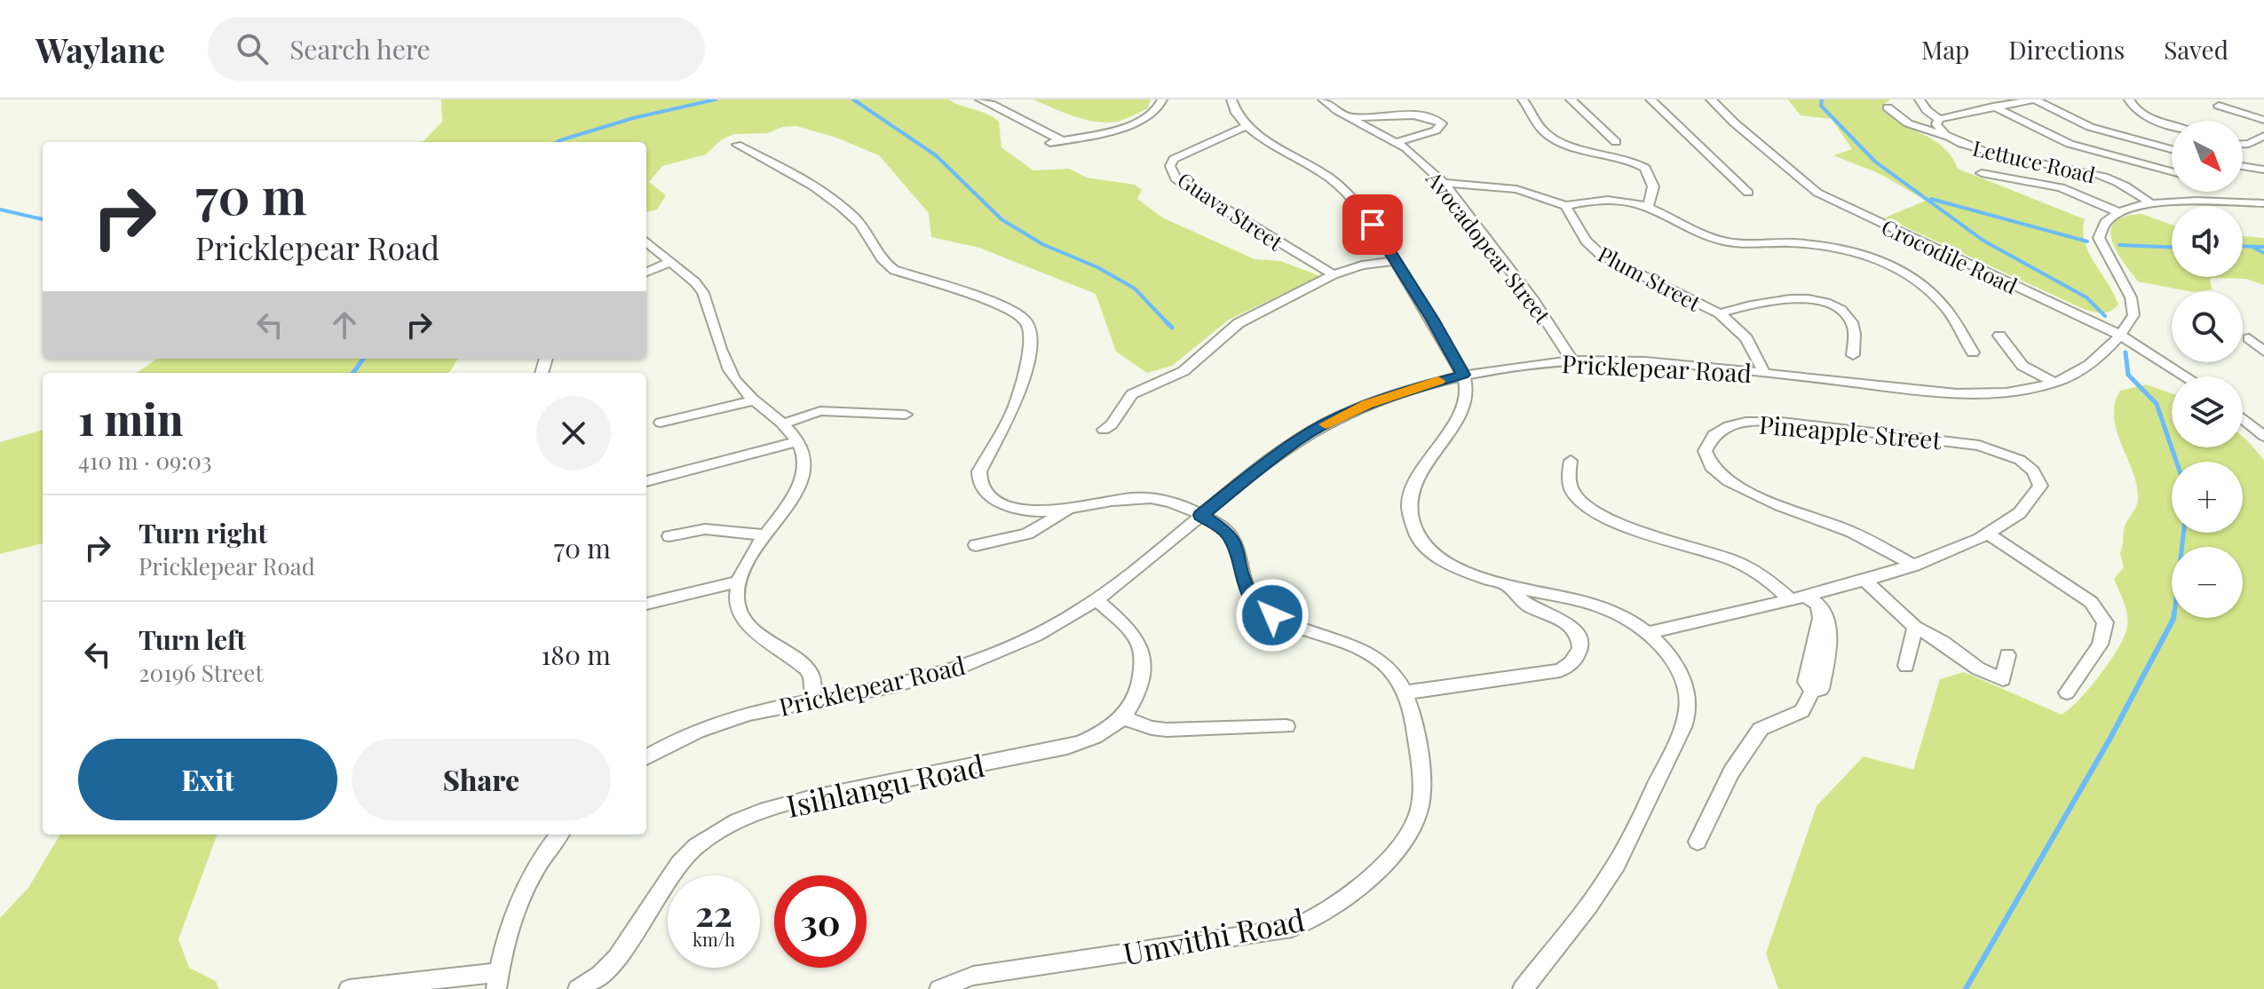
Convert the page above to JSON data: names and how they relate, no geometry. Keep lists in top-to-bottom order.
{
  "streets": {
    "street": [
      "Lettuce Road",
      "Guava Street",
      "Avocadopear Street",
      "Crocodile Road",
      "Plum Street",
      "Pricklepear Road",
      "Pineapple Street",
      "Isihlangu Road",
      "Umvithi Road"
    ]
  },
  "crossings": [
    ["Avocadopear Street", "Pricklepear Road"],
    ["Crocodile Road", "Pricklepear Road"],
    ["Plum Street", "Pricklepear Road"],
    ["Pricklepear Road", "Umvithi Road"]
  ],
  "north": "bottom right",
  "page": {
    "header": "Waylane",
    "search": "Search here",
    "nav": ["Map", "Directions", "Saved"],
    "map_buttons": ["+", "−"],
    "turn": ["70 m", "Pricklepear Road"],
    "heading": ["1 min", "410 m · 09:03"],
    "list": [
      {
        "name": "Turn right",
        "note": "Pricklepear Road",
        "value": "70 m"
      },
      {
        "name": "Turn left",
        "note": "20196 Street",
        "value": "180 m"
      }
    ],
    "buttons": ["Exit", "Share"],
    "speed": "22 km/h",
    "limit": "30"
  }
}
